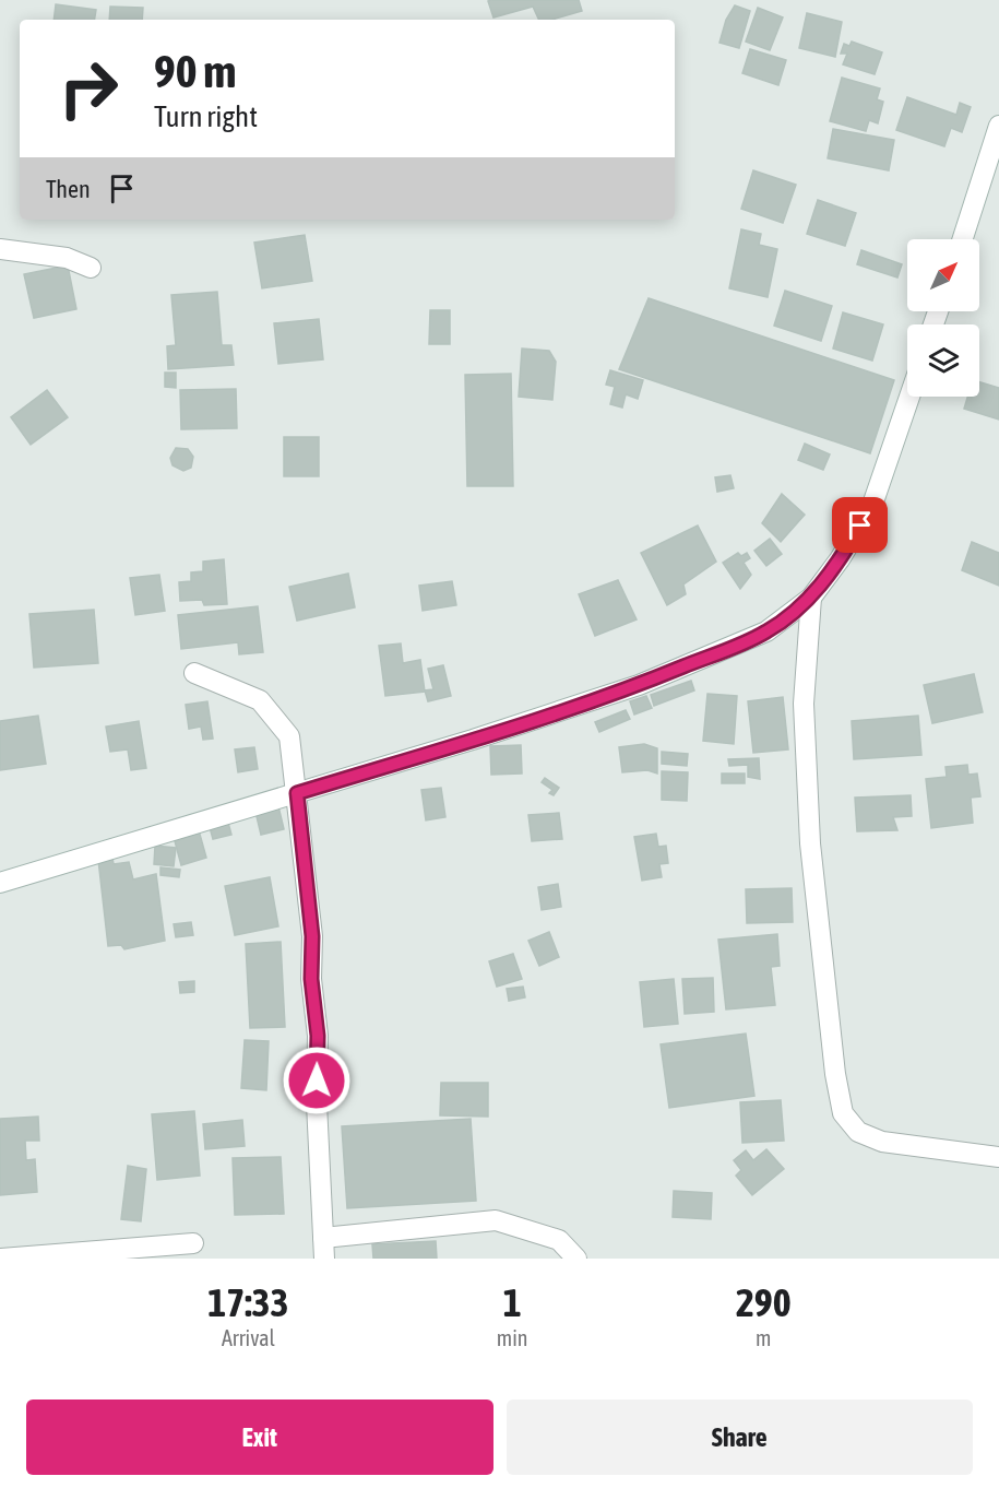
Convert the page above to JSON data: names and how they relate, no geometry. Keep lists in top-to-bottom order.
{
  "north": "top right",
  "page": {
    "turn": ["90 m", "Turn right"],
    "then": "Then",
    "eta": [
      "17:33",
      "Arrival",
      "1",
      "min",
      "290",
      "m"
    ],
    "buttons": ["Exit", "Share"]
  }
}
